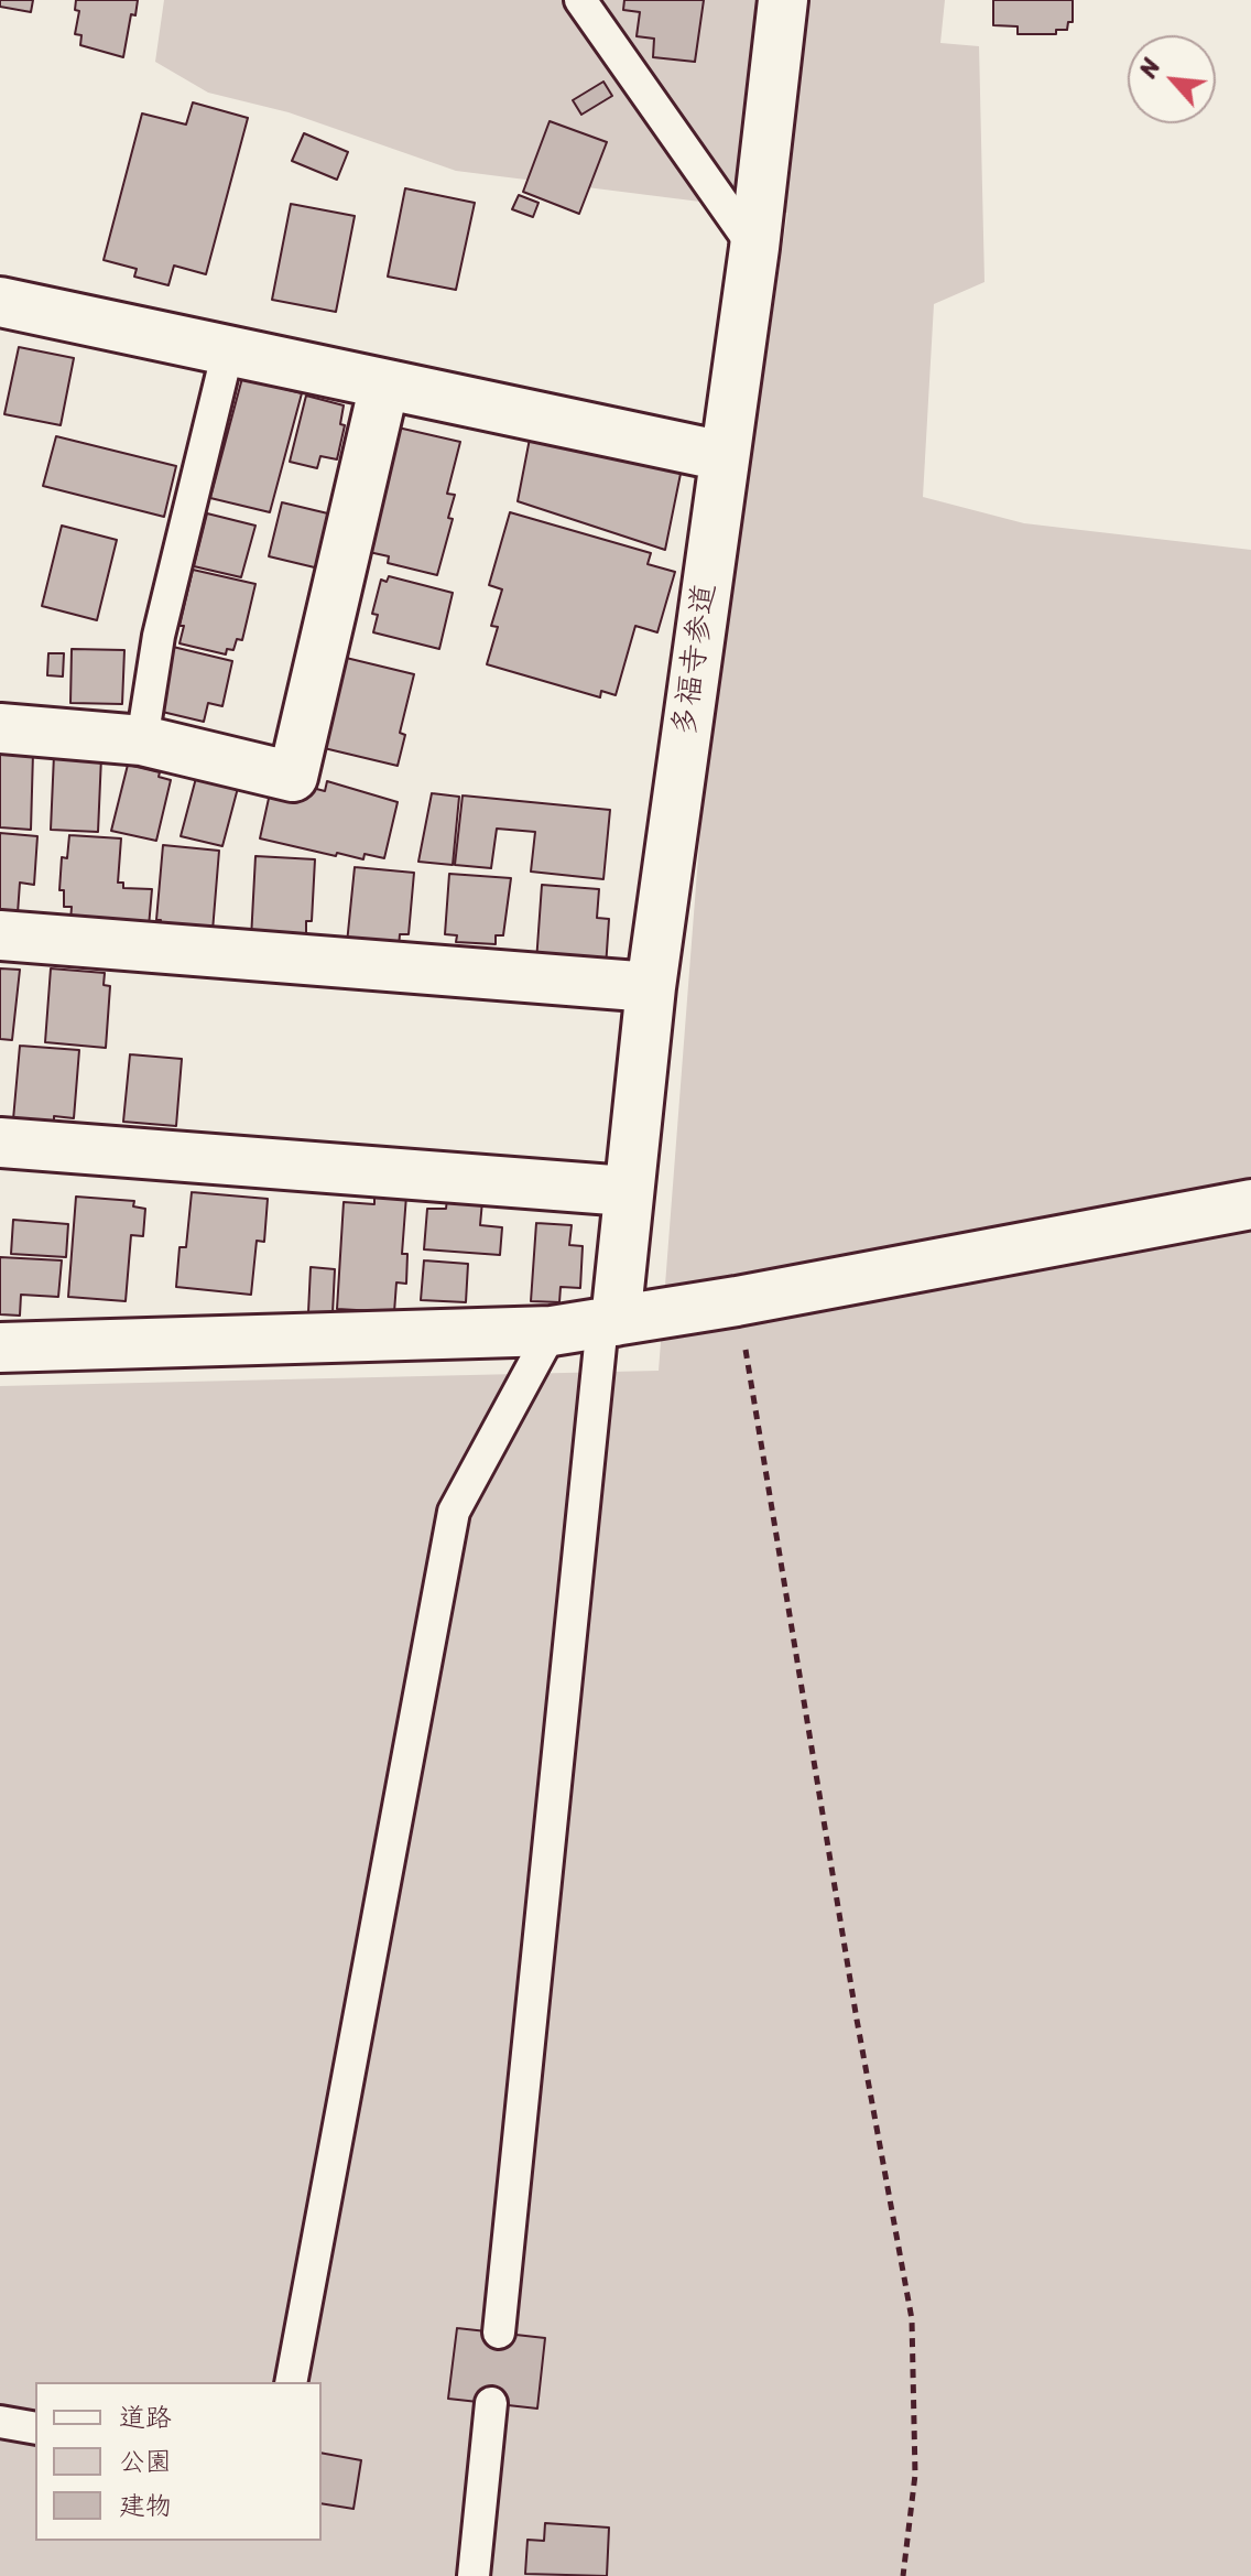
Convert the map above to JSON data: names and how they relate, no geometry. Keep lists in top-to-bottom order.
{
  "streets": {
    "street": ["多福寺参道"]
  },
  "legend": ["道路", "公園", "建物"],
  "north": "top left"
}
